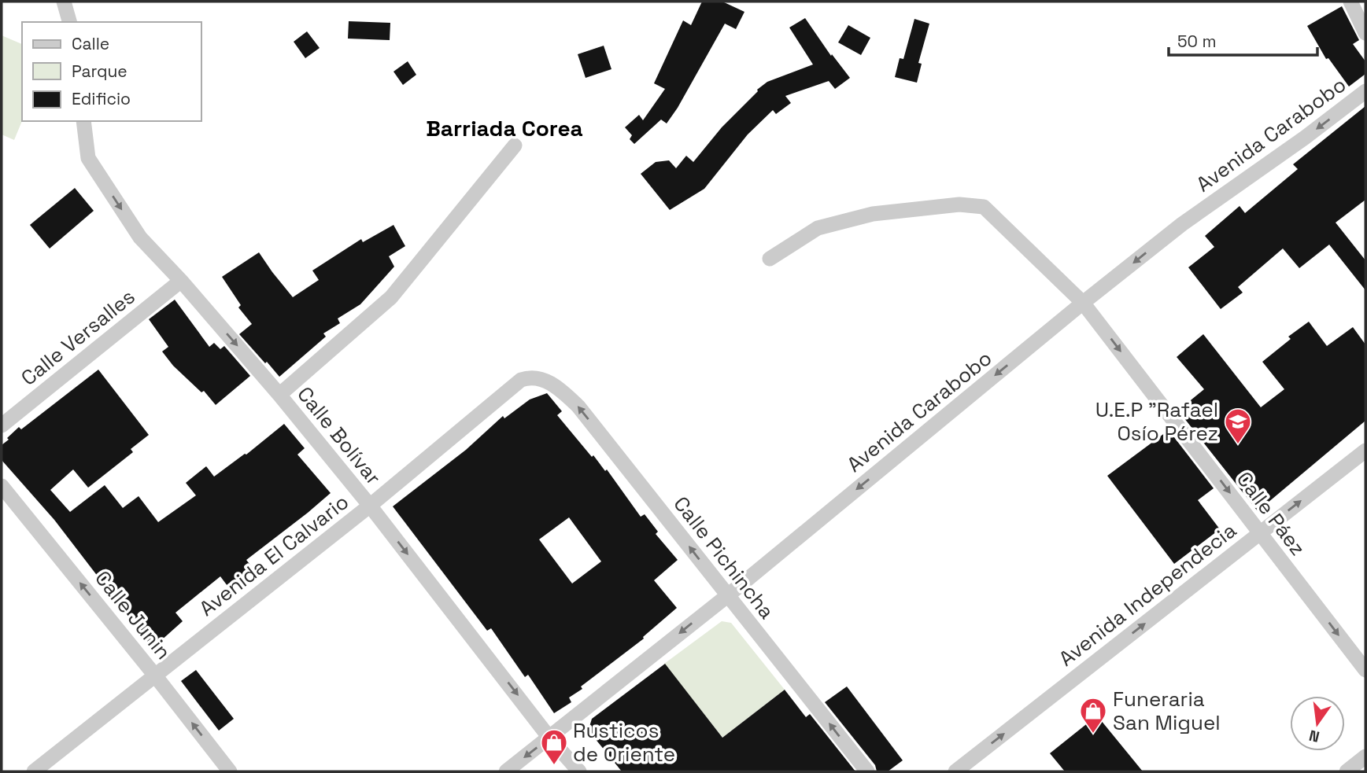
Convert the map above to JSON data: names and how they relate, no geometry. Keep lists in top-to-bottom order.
{
  "streets": {
    "street": [
      "Avenida Carabobo",
      "Calle Versalles",
      "Calle Bolívar",
      "Calle Páez",
      "Avenida El Calvario",
      "Calle Pichincha",
      "Avenida Independecia",
      "Calle Junin"
    ]
  },
  "crossings": [
    ["Avenida Carabobo", "Calle Bolívar"],
    ["Avenida Carabobo", "Calle Páez"],
    ["Avenida Carabobo", "Calle Pichincha"],
    ["Calle Versalles", "Calle Bolívar"],
    ["Calle Bolívar", "Avenida El Calvario"],
    ["Calle Páez", "Avenida Independecia"],
    ["Avenida El Calvario", "Calle Pichincha"],
    ["Avenida El Calvario", "Calle Junin"]
  ],
  "one_way": [
    "Avenida Carabobo",
    "Calle Bolívar",
    "Calle Páez",
    "Calle Pichincha",
    "Avenida Independecia",
    "Calle Junin"
  ],
  "districts": ["Barriada Corea"],
  "places": {
    "school or university": ["U.E.P \"Rafael Osío Pérez"],
    "shop": ["Funeraria San Miguel", "Rusticos de Oriente"]
  },
  "legend": ["Calle", "Parque", "Edificio"],
  "scale_bar": "50 m",
  "north": "bottom"
}
